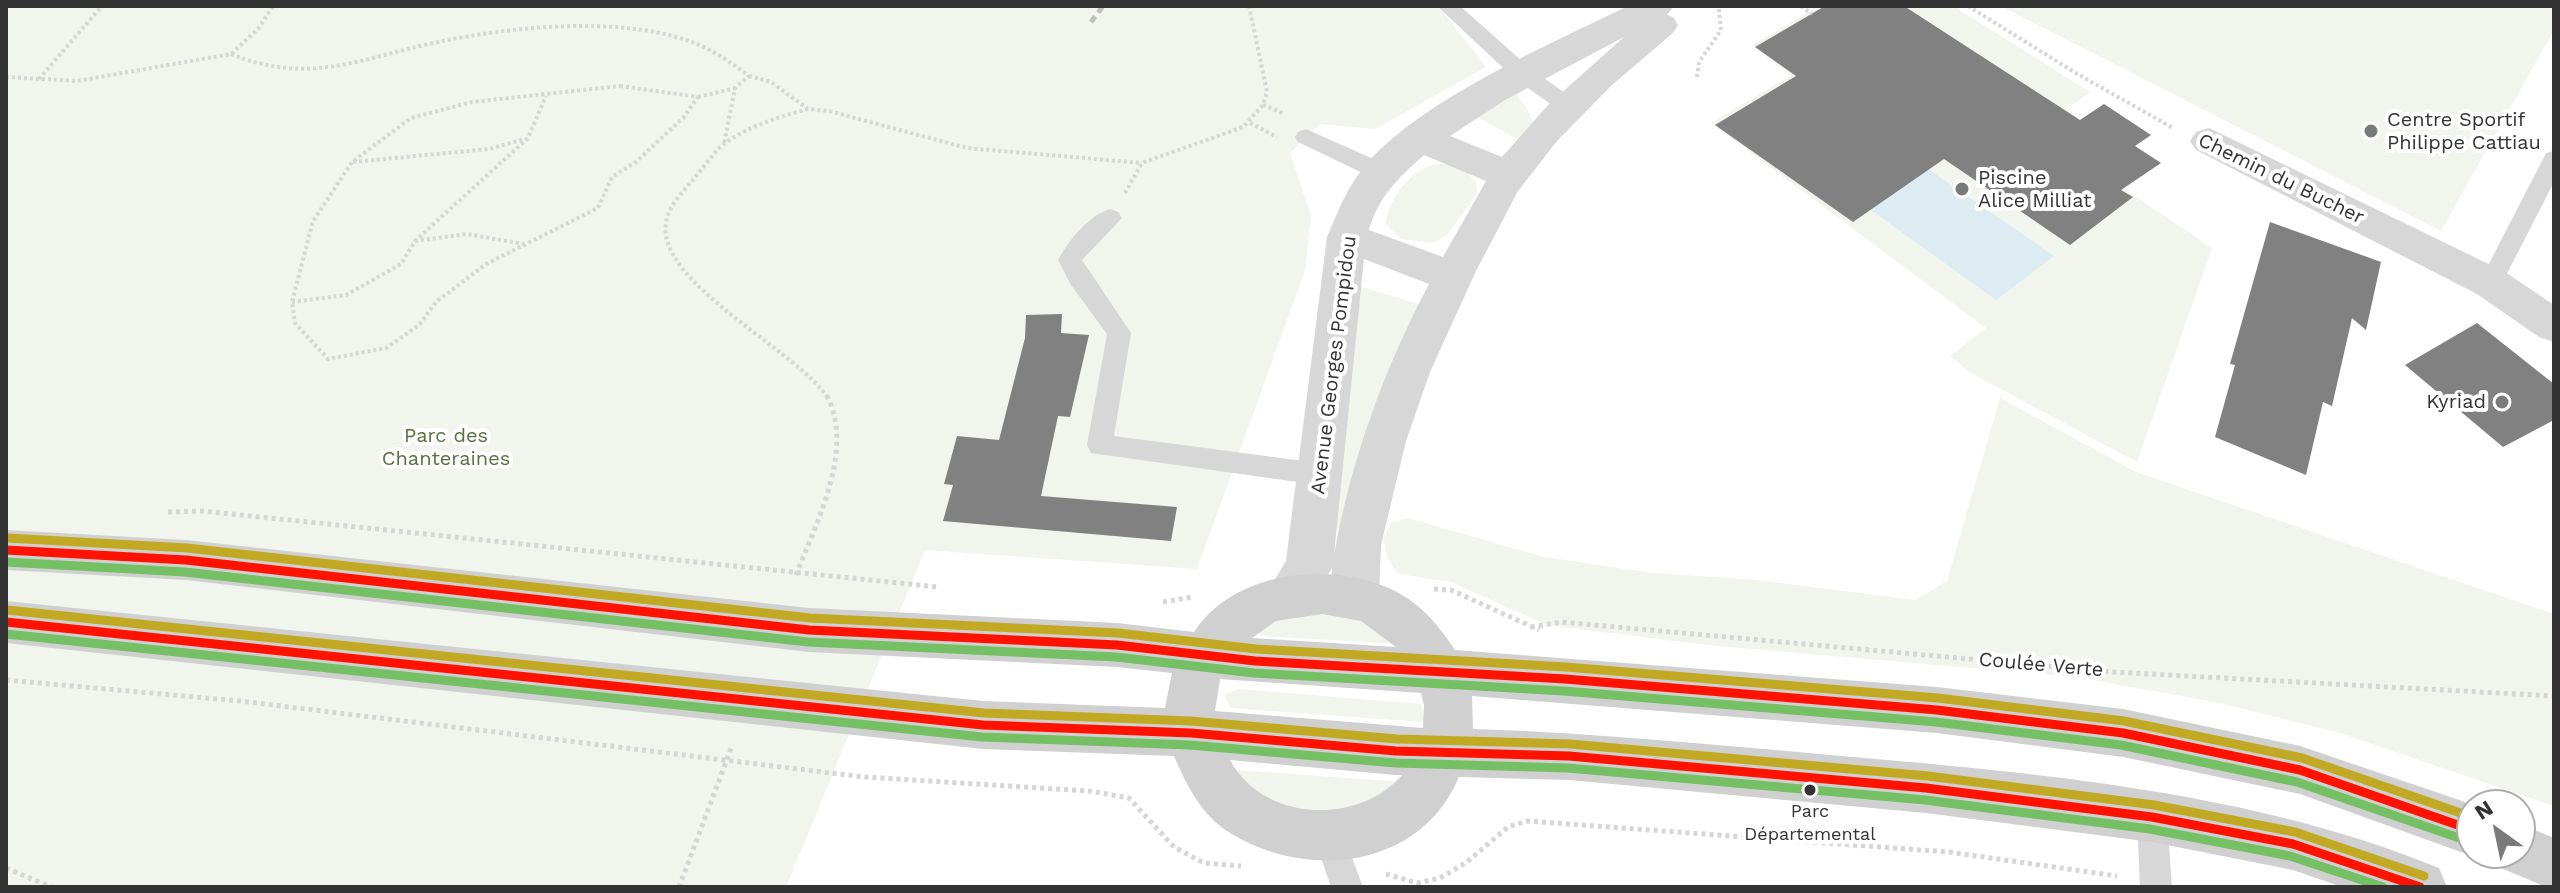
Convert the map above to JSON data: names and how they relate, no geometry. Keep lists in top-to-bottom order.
{
  "streets": {
    "street": ["Chemin du Bucher", "Avenue Georges Pompidou"],
    "path": ["Coulée Verte"]
  },
  "parks": ["Parc des Chanteraines"],
  "places": [
    "Centre Sportif Philippe Cattiau",
    "Piscine Alice Milliat",
    "Kyriad",
    "Parc Départemental"
  ],
  "north": "top left"
}
